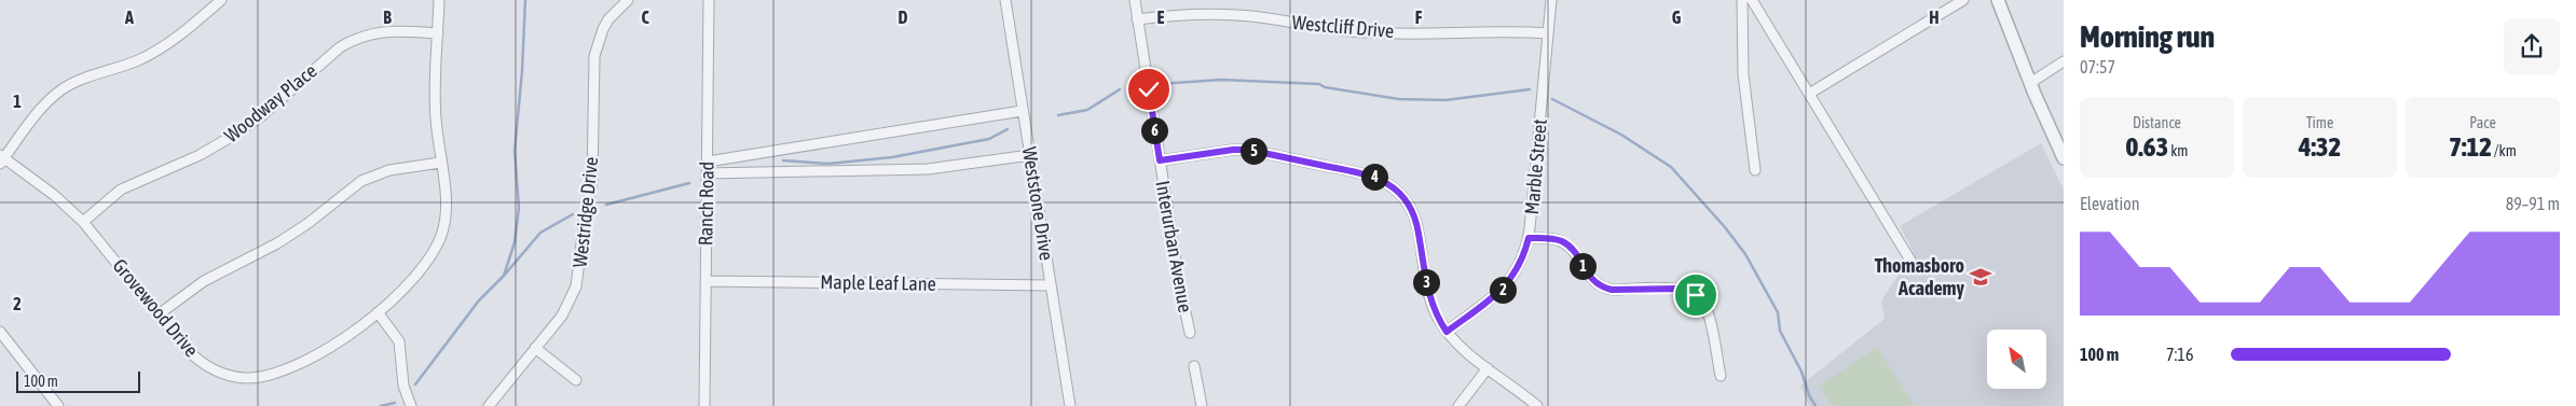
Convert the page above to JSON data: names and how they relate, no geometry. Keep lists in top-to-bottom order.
{
  "streets": {
    "street": [
      "Westcliff Drive",
      "Woodway Place",
      "Marble Street",
      "Ranch Road",
      "Weststone Drive",
      "Westridge Drive",
      "Interurban Avenue",
      "Maple Leaf Lane",
      "Grovewood Drive"
    ]
  },
  "crossings": [
    ["Westcliff Drive", "Marble Street"],
    ["Westcliff Drive", "Interurban Avenue"],
    ["Woodway Place", "Grovewood Drive"],
    ["Ranch Road", "Maple Leaf Lane"],
    ["Weststone Drive", "Maple Leaf Lane"]
  ],
  "places": {
    "school or university": ["Thomasboro Academy"]
  },
  "scale_bar": "100 m",
  "north": "top left",
  "page": {
    "heading": ["Morning run", "07:57"],
    "stats": [
      ["Distance", "0.63 km"],
      ["Time", "4:32"],
      ["Pace", "7:12 /km"]
    ],
    "pins": [
      "6",
      "5",
      "4",
      "1",
      "3",
      "2"
    ],
    "chart": ["Elevation", "89–91 m"],
    "list": [
      {
        "name": "100 m",
        "note": "7:16"
      }
    ],
    "scale": "100 m"
  },
  "grid": {
    "columns": [
      "A",
      "B",
      "C",
      "D",
      "E",
      "F",
      "G",
      "H"
    ],
    "rows": ["1", "2"]
  }
}
